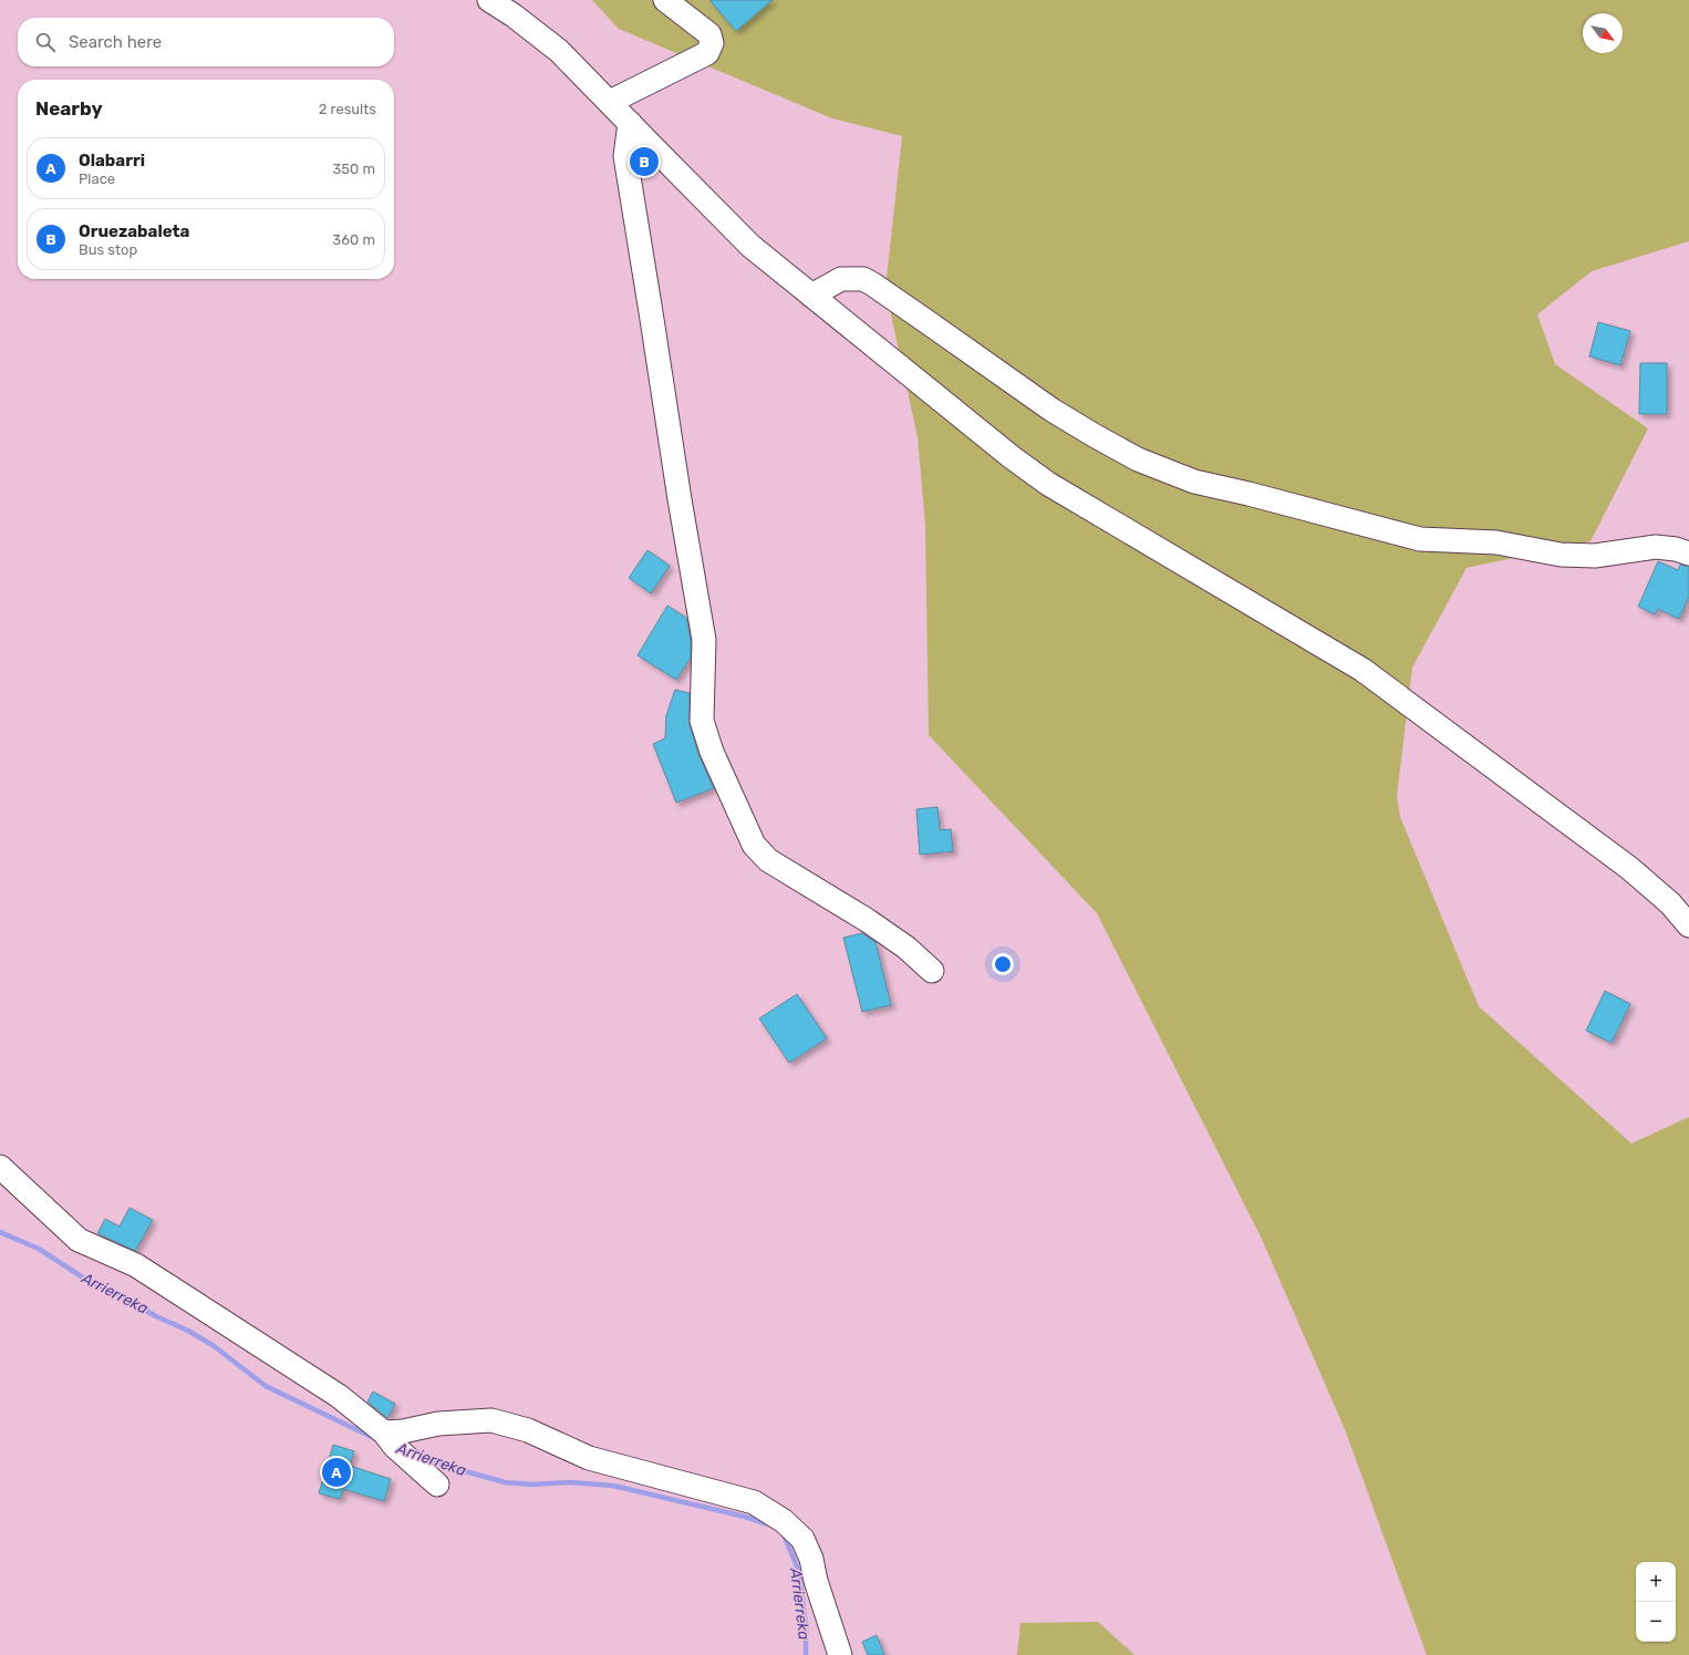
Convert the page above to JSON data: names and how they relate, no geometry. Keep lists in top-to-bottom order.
{
  "water": ["Arrierreka"],
  "north": "bottom right",
  "page": {
    "search": "Search here",
    "heading": ["Nearby", "2 results"],
    "list": [
      {
        "mark": "A",
        "name": "Olabarri",
        "note": "Place",
        "value": "350 m"
      },
      {
        "mark": "B",
        "name": "Oruezabaleta",
        "note": "Bus stop",
        "value": "360 m"
      }
    ],
    "pins": ["B", "A"],
    "map_buttons": ["+", "−"]
  }
}
